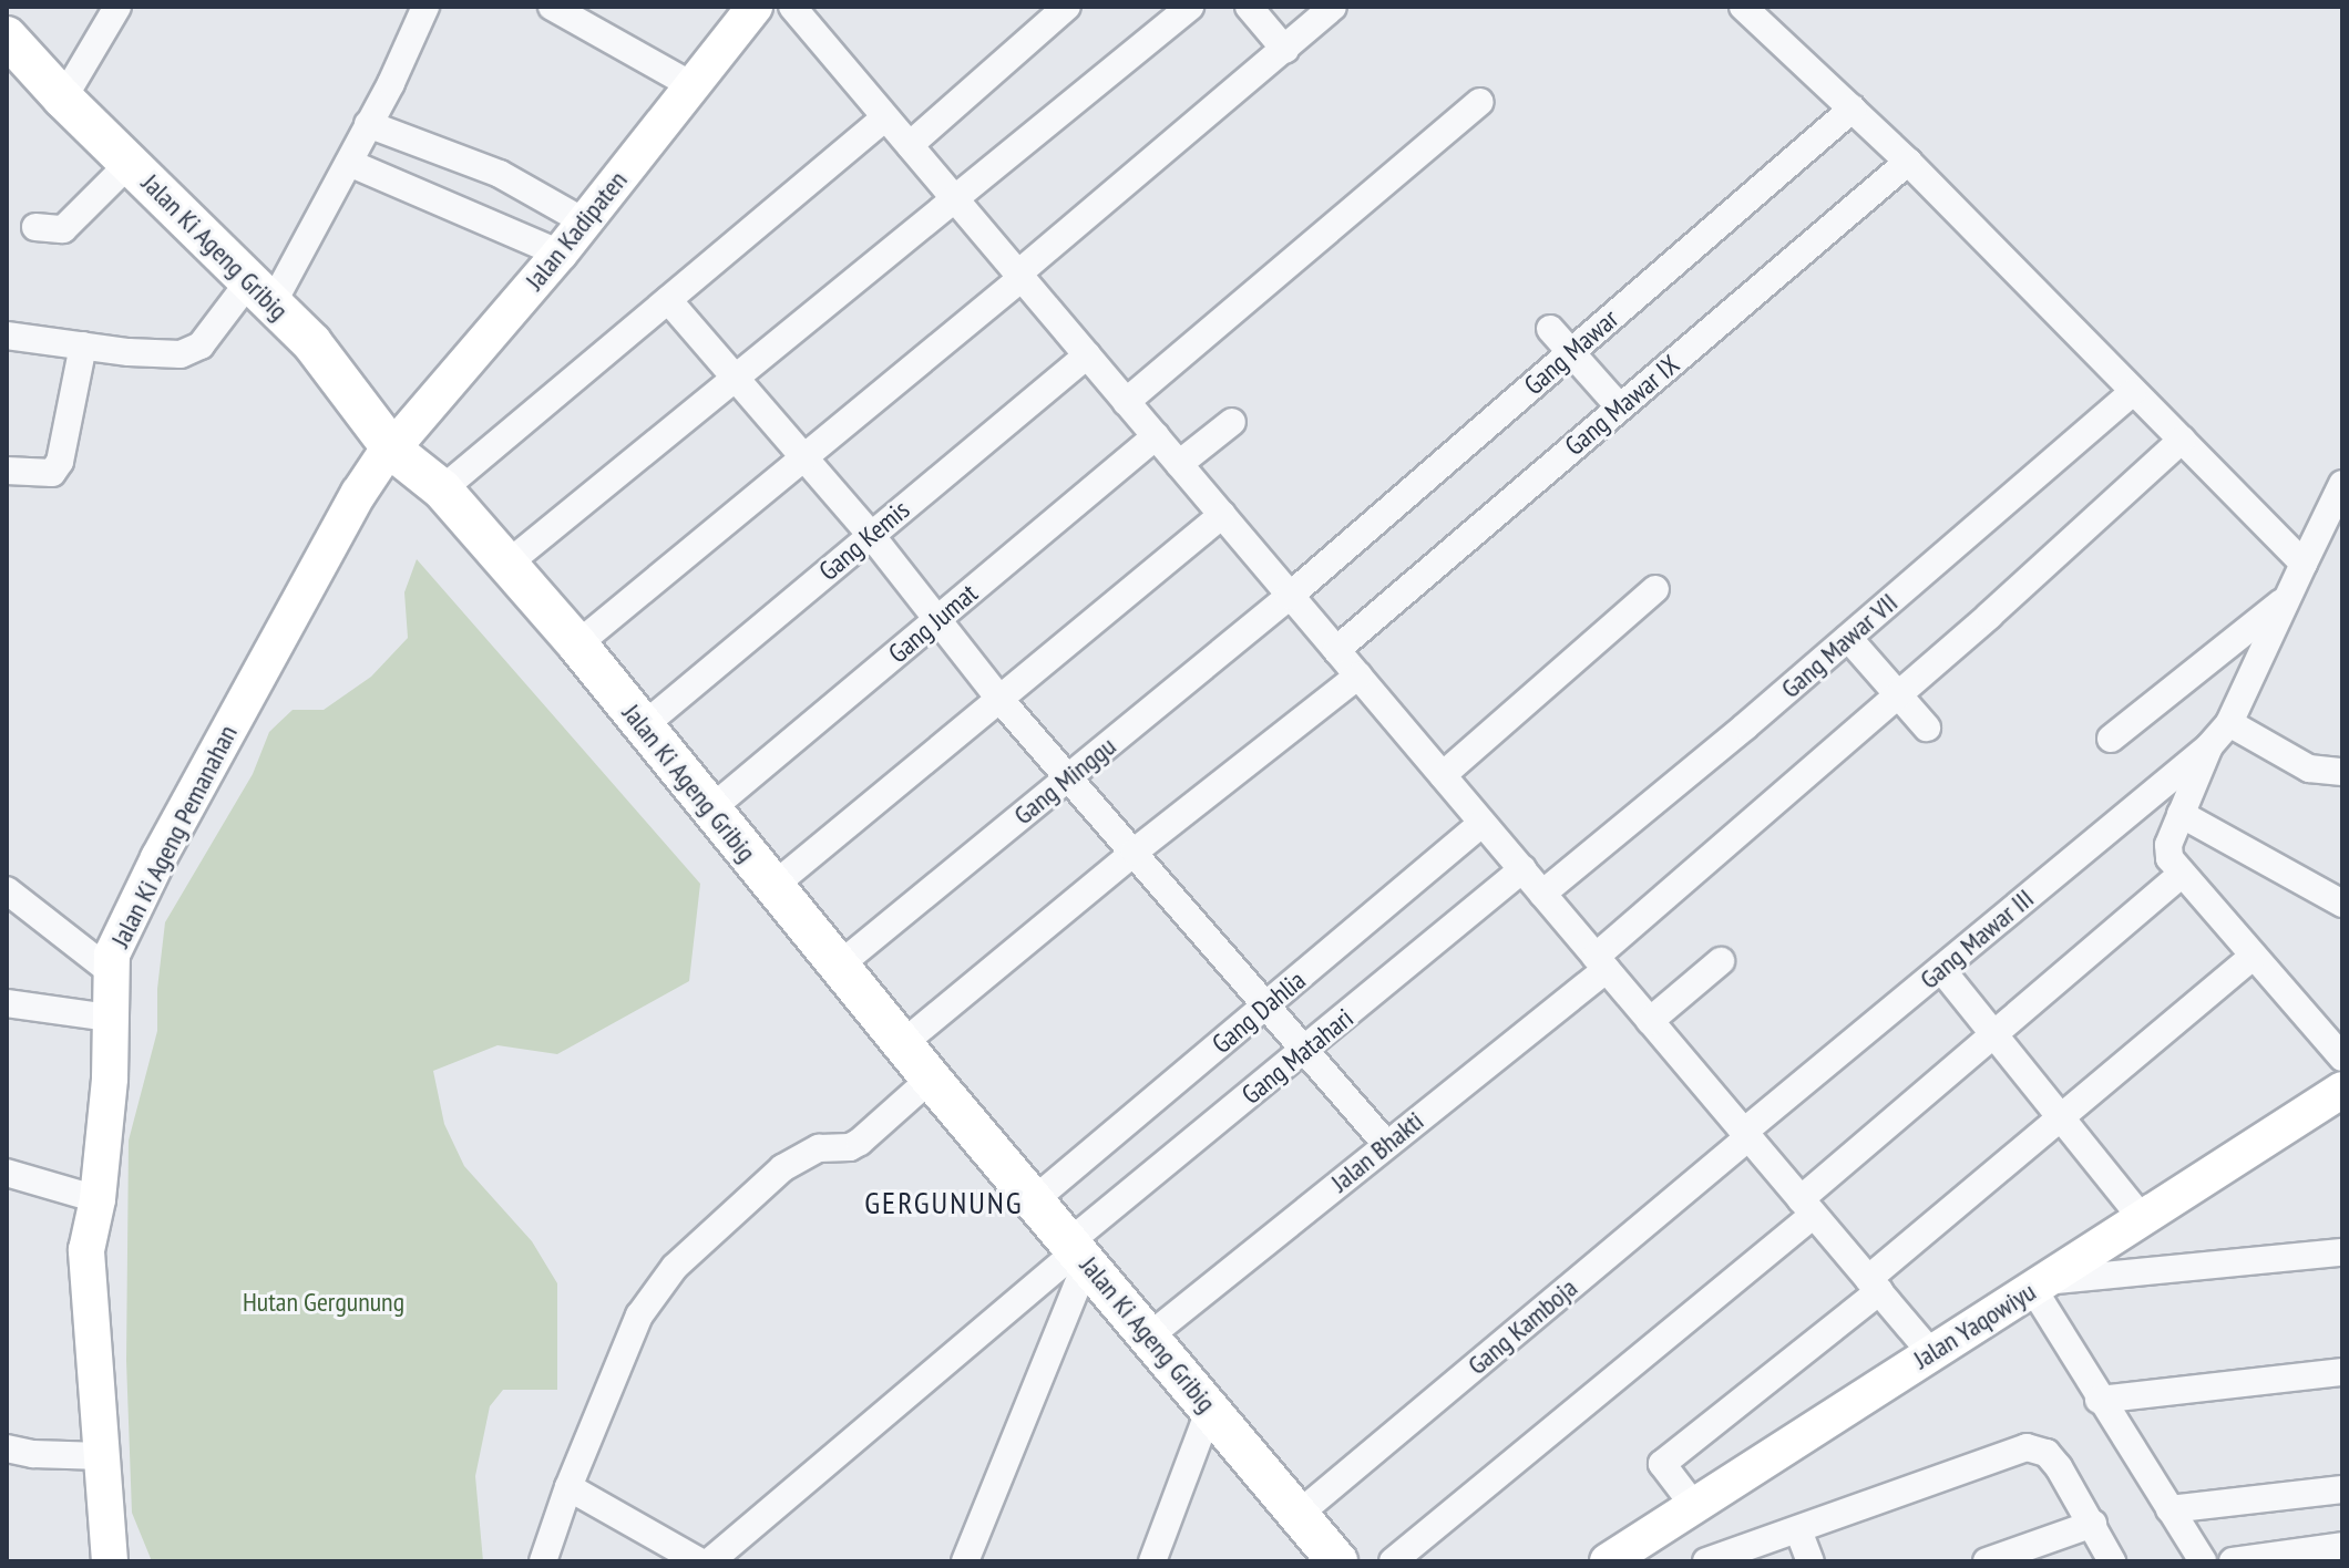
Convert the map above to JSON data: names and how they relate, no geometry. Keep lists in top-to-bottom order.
{
  "streets": {
    "main road": ["Jalan Ki Ageng Gribig"],
    "street": [
      "Jalan Kadipaten",
      "Gang Mawar",
      "Gang Mawar IX",
      "Gang Kemis",
      "Gang Jumat",
      "Gang Mawar VII",
      "Gang Minggu",
      "Jalan Ki Ageng Pemanahan",
      "Gang Mawar III",
      "Gang Dahlia",
      "Gang Matahari",
      "Jalan Bhakti",
      "Jalan Yaqowiyu",
      "Gang Kamboja"
    ]
  },
  "crossings": [
    ["Jalan Kadipaten", "Jalan Ki Ageng Gribig"],
    ["Jalan Kadipaten", "Jalan Ki Ageng Pemanahan"],
    ["Jalan Ki Ageng Gribig", "Gang Kemis"],
    ["Jalan Ki Ageng Gribig", "Gang Jumat"],
    ["Jalan Ki Ageng Gribig", "Gang Minggu"],
    ["Jalan Ki Ageng Gribig", "Jalan Ki Ageng Pemanahan"],
    ["Jalan Ki Ageng Gribig", "Gang Dahlia"],
    ["Jalan Ki Ageng Gribig", "Gang Matahari"],
    ["Jalan Ki Ageng Gribig", "Jalan Bhakti"],
    ["Jalan Ki Ageng Gribig", "Gang Kamboja"],
    ["Gang Mawar", "Gang Minggu"],
    ["Gang Mawar III", "Gang Kamboja"]
  ],
  "districts": ["GERGUNUNG"],
  "parks": ["Hutan Gergunung"]
}
